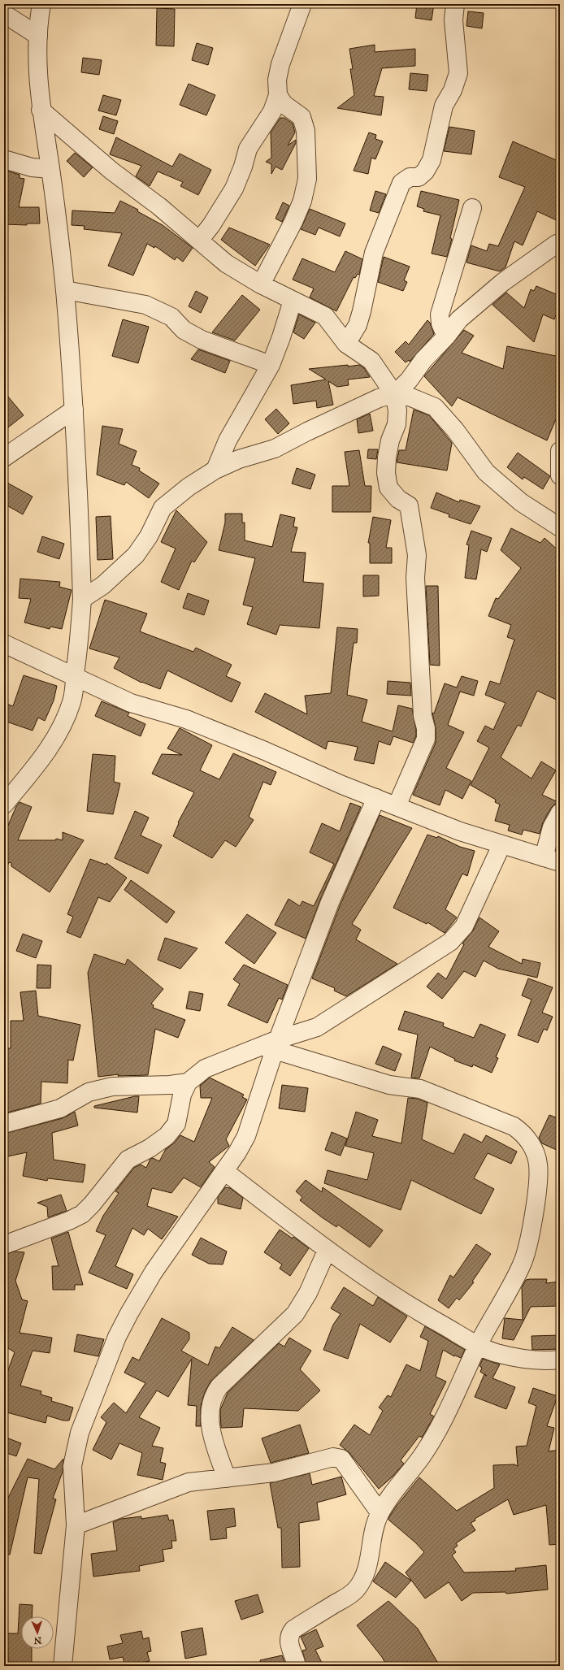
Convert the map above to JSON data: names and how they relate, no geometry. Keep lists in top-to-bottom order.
{
  "north": "bottom"
}
